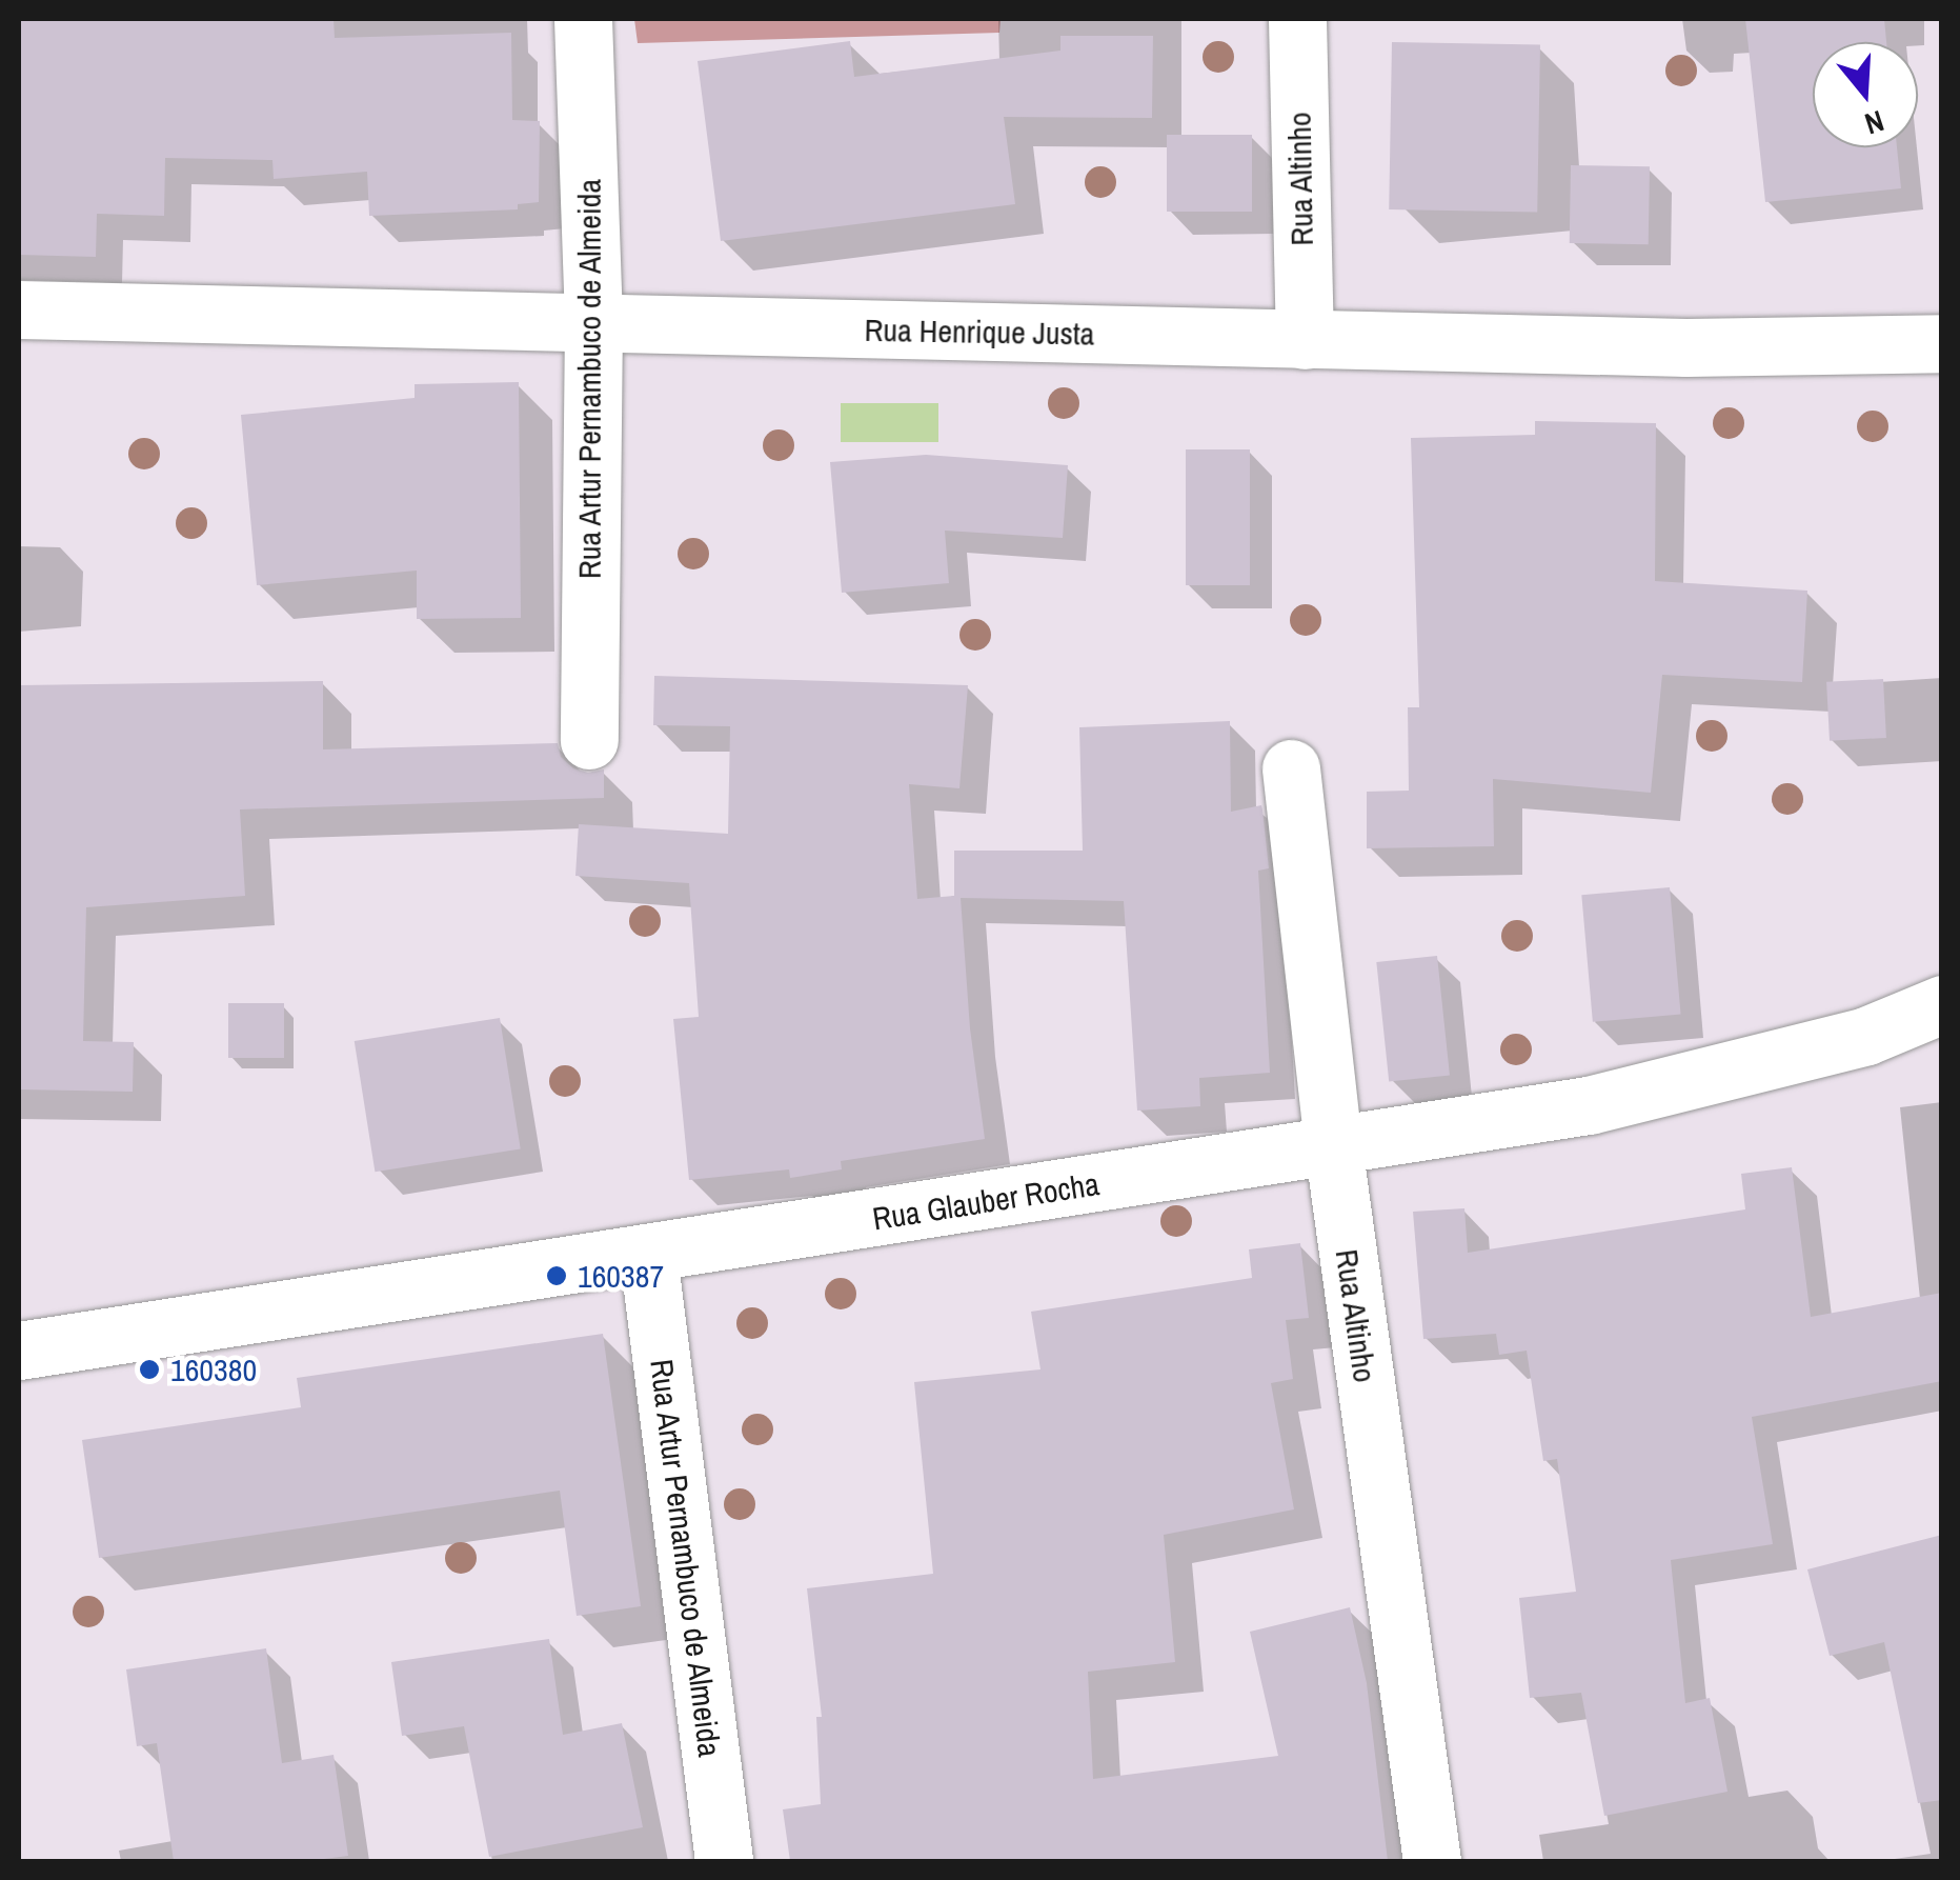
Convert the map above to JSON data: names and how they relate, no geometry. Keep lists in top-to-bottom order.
{
  "streets": {
    "street": [
      "Rua Altinho",
      "Rua Henrique Justa",
      "Rua Artur Pernambuco de Almeida",
      "Rua Glauber Rocha"
    ]
  },
  "crossings": [
    ["Rua Altinho", "Rua Henrique Justa"],
    ["Rua Altinho", "Rua Glauber Rocha"],
    ["Rua Henrique Justa", "Rua Artur Pernambuco de Almeida"],
    ["Rua Artur Pernambuco de Almeida", "Rua Glauber Rocha"]
  ],
  "places": ["160387", "160380"],
  "north": "bottom"
}
